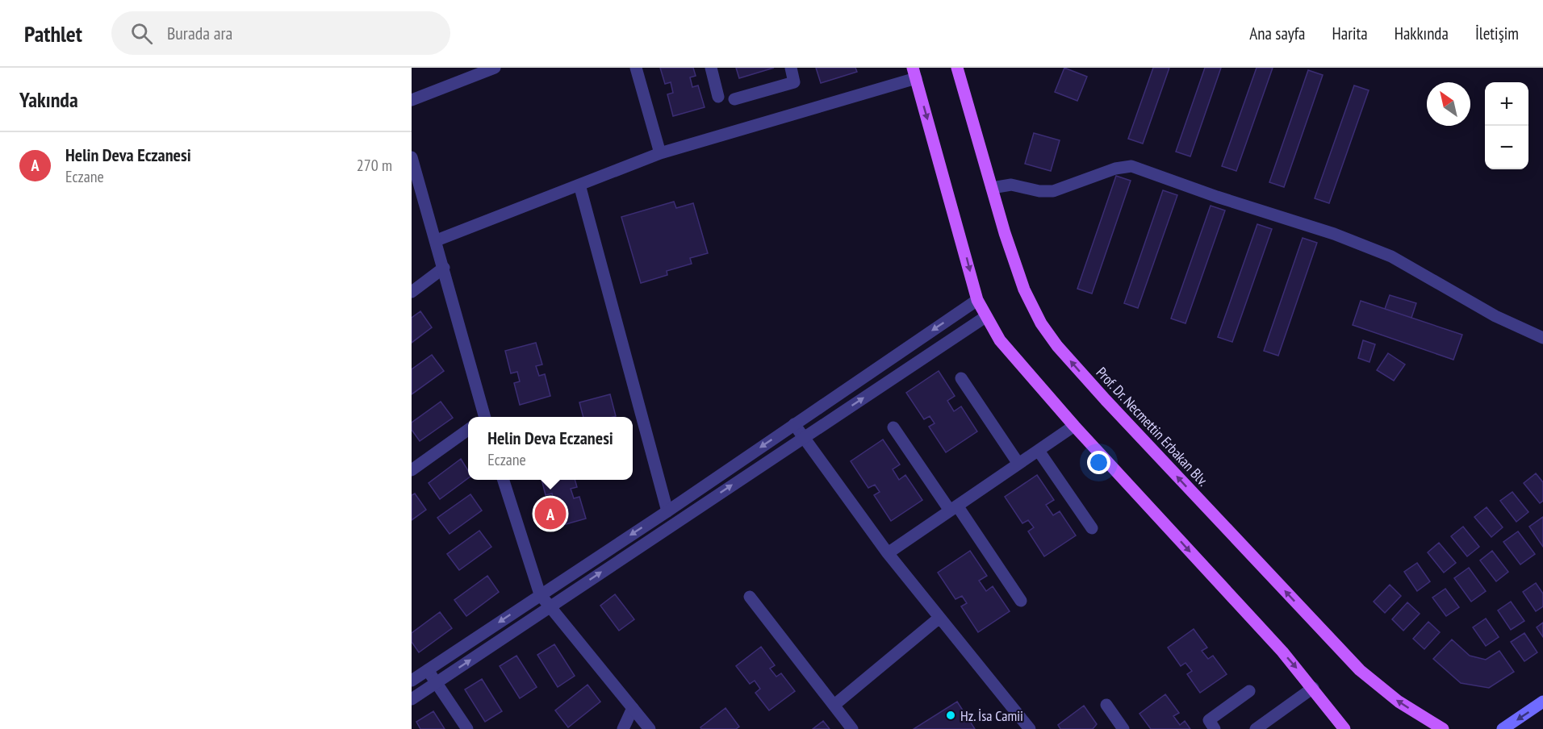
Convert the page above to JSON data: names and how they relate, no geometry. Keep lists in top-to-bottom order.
{
  "streets": {
    "main road": ["Prof. Dr. Necmettin Erbakan Blv."]
  },
  "places": ["Hz. İsa Camii"],
  "north": "top left",
  "page": {
    "header": "Pathlet",
    "search": "Burada ara",
    "nav": [
      "Ana sayfa",
      "Harita",
      "Hakkında",
      "İletişim"
    ],
    "heading": "Yakında",
    "map_buttons": ["+", "−"],
    "list": [
      {
        "mark": "A",
        "name": "Helin Deva Eczanesi",
        "note": "Eczane",
        "value": "270 m"
      }
    ],
    "popup": ["Helin Deva Eczanesi", "Eczane"],
    "pins": "A"
  }
}
